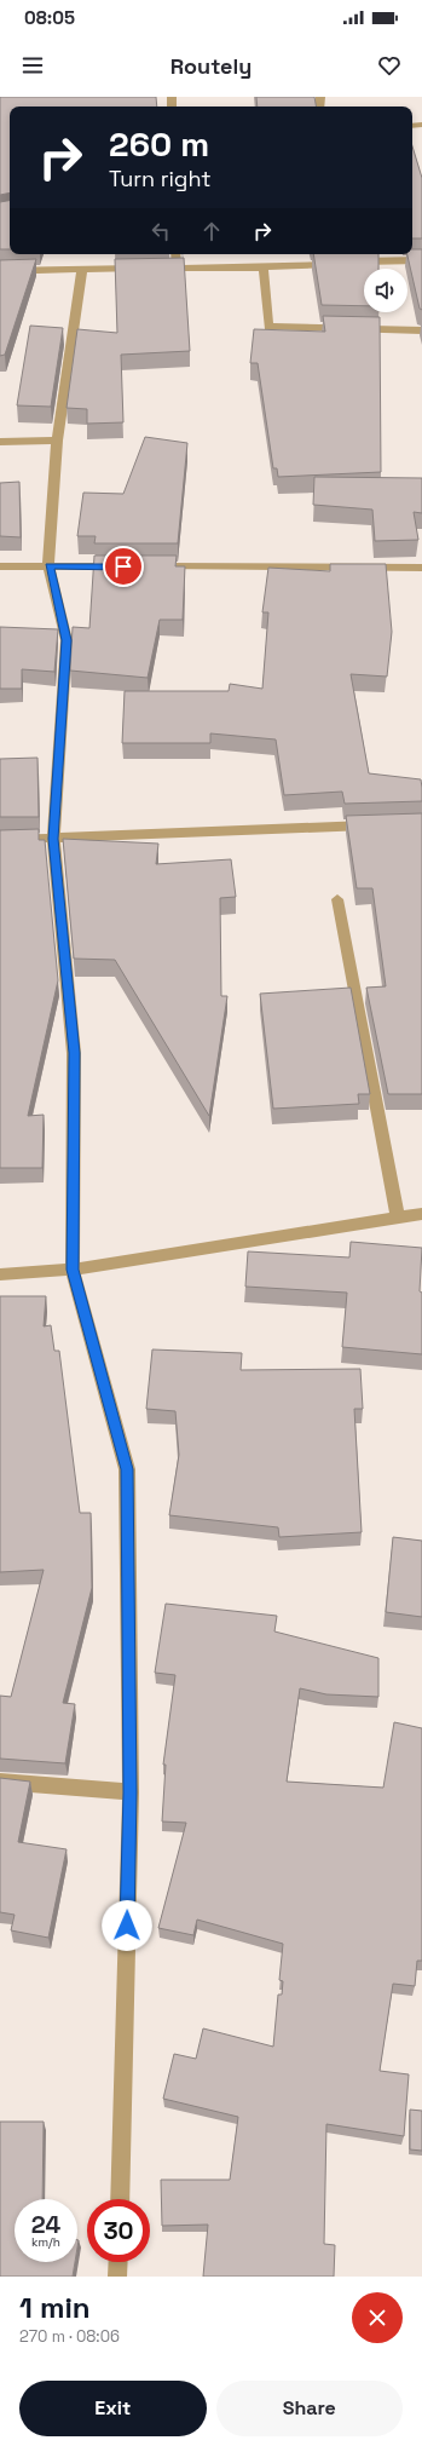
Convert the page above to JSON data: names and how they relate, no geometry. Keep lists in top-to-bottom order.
{
  "page": {
    "status": "08:05",
    "header": "Routely",
    "turn": ["260 m", "Turn right"],
    "speed": "24 km/h",
    "limit": "30",
    "heading": ["1 min", "270 m · 08:06"],
    "buttons": ["Exit", "Share"]
  }
}
